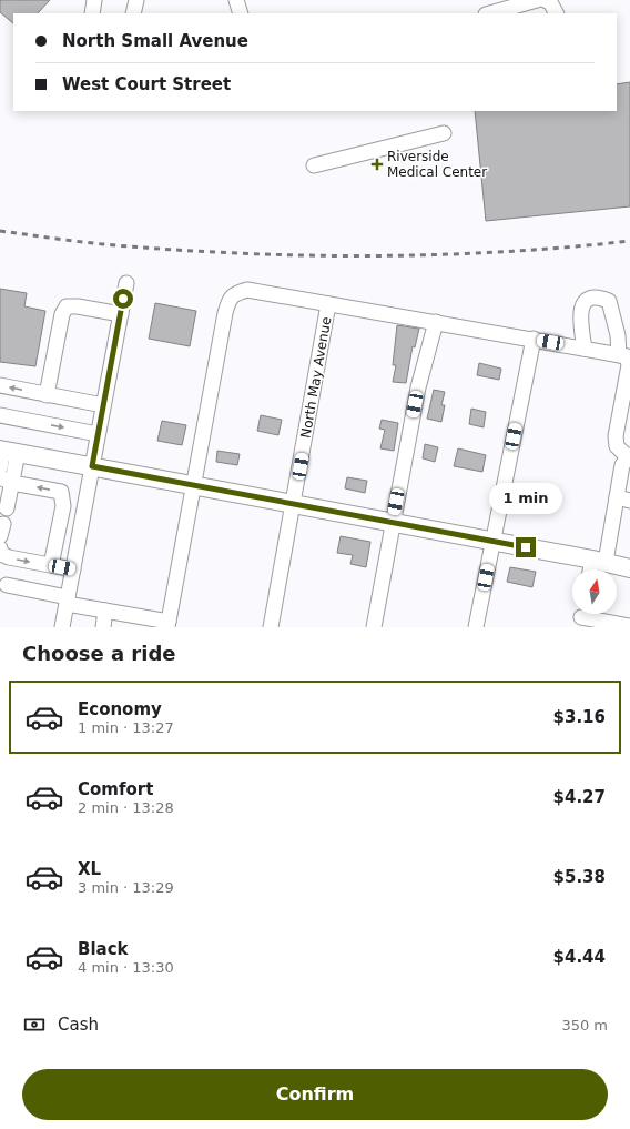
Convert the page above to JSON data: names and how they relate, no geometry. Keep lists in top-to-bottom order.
{
  "streets": {
    "street": ["North May Avenue"]
  },
  "places": {
    "health": ["Riverside Medical Center"]
  },
  "north": "top",
  "page": {
    "banner": ["North Small Avenue", "West Court Street"],
    "bubble": "1 min",
    "heading": "Choose a ride",
    "list": [
      {
        "name": "Economy",
        "note": "1 min · 13:27",
        "value": "$3.16"
      },
      {
        "name": "Comfort",
        "note": "2 min · 13:28",
        "value": "$4.27"
      },
      {
        "name": "XL",
        "note": "3 min · 13:29",
        "value": "$5.38"
      },
      {
        "name": "Black",
        "note": "4 min · 13:30",
        "value": "$4.44"
      }
    ],
    "pay": ["Cash", "350 m"],
    "buttons": "Confirm"
  }
}
